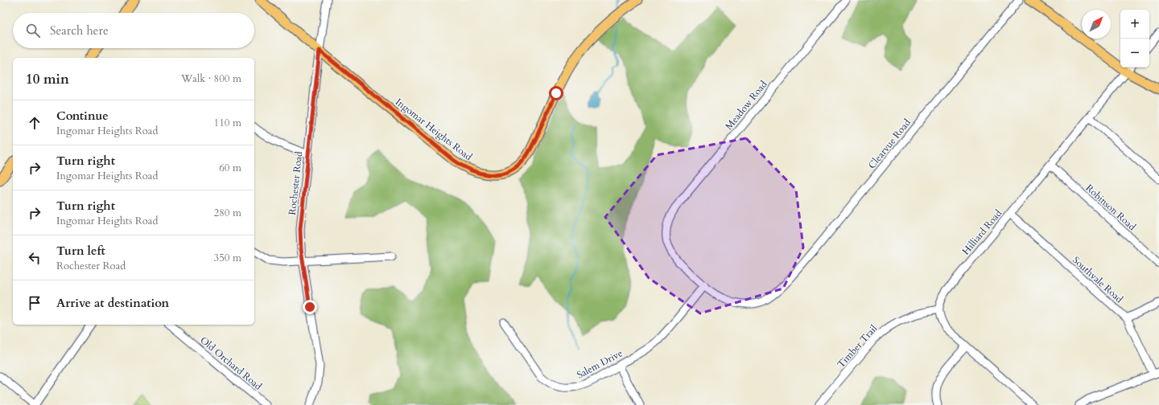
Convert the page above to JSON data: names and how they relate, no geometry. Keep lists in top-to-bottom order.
{
  "streets": {
    "main road": ["Ingomar Heights Road"],
    "street": [
      "Meadow Road",
      "Clearvue Road",
      "Rochester Road",
      "Robinson Road",
      "Hilliard Road",
      "Southvale Road",
      "Timber Trail",
      "Old Orchard Road",
      "Salem Drive"
    ]
  },
  "crossings": [
    ["Meadow Road", "Clearvue Road"],
    ["Ingomar Heights Road", "Rochester Road"],
    ["Clearvue Road", "Salem Drive"],
    ["Robinson Road", "Hilliard Road"],
    ["Hilliard Road", "Southvale Road"],
    ["Hilliard Road", "Timber Trail"]
  ],
  "north": "top right",
  "page": {
    "map_buttons": ["+", "−"],
    "search": "Search here",
    "heading": ["10 min", "Walk · 800 m"],
    "list": [
      ["Continue", "Ingomar Heights Road", "110 m"],
      ["Turn right", "Ingomar Heights Road", "60 m"],
      ["Turn right", "Ingomar Heights Road", "280 m"],
      ["Turn left", "Rochester Road", "350 m"],
      "Arrive at destination"
    ]
  }
}
